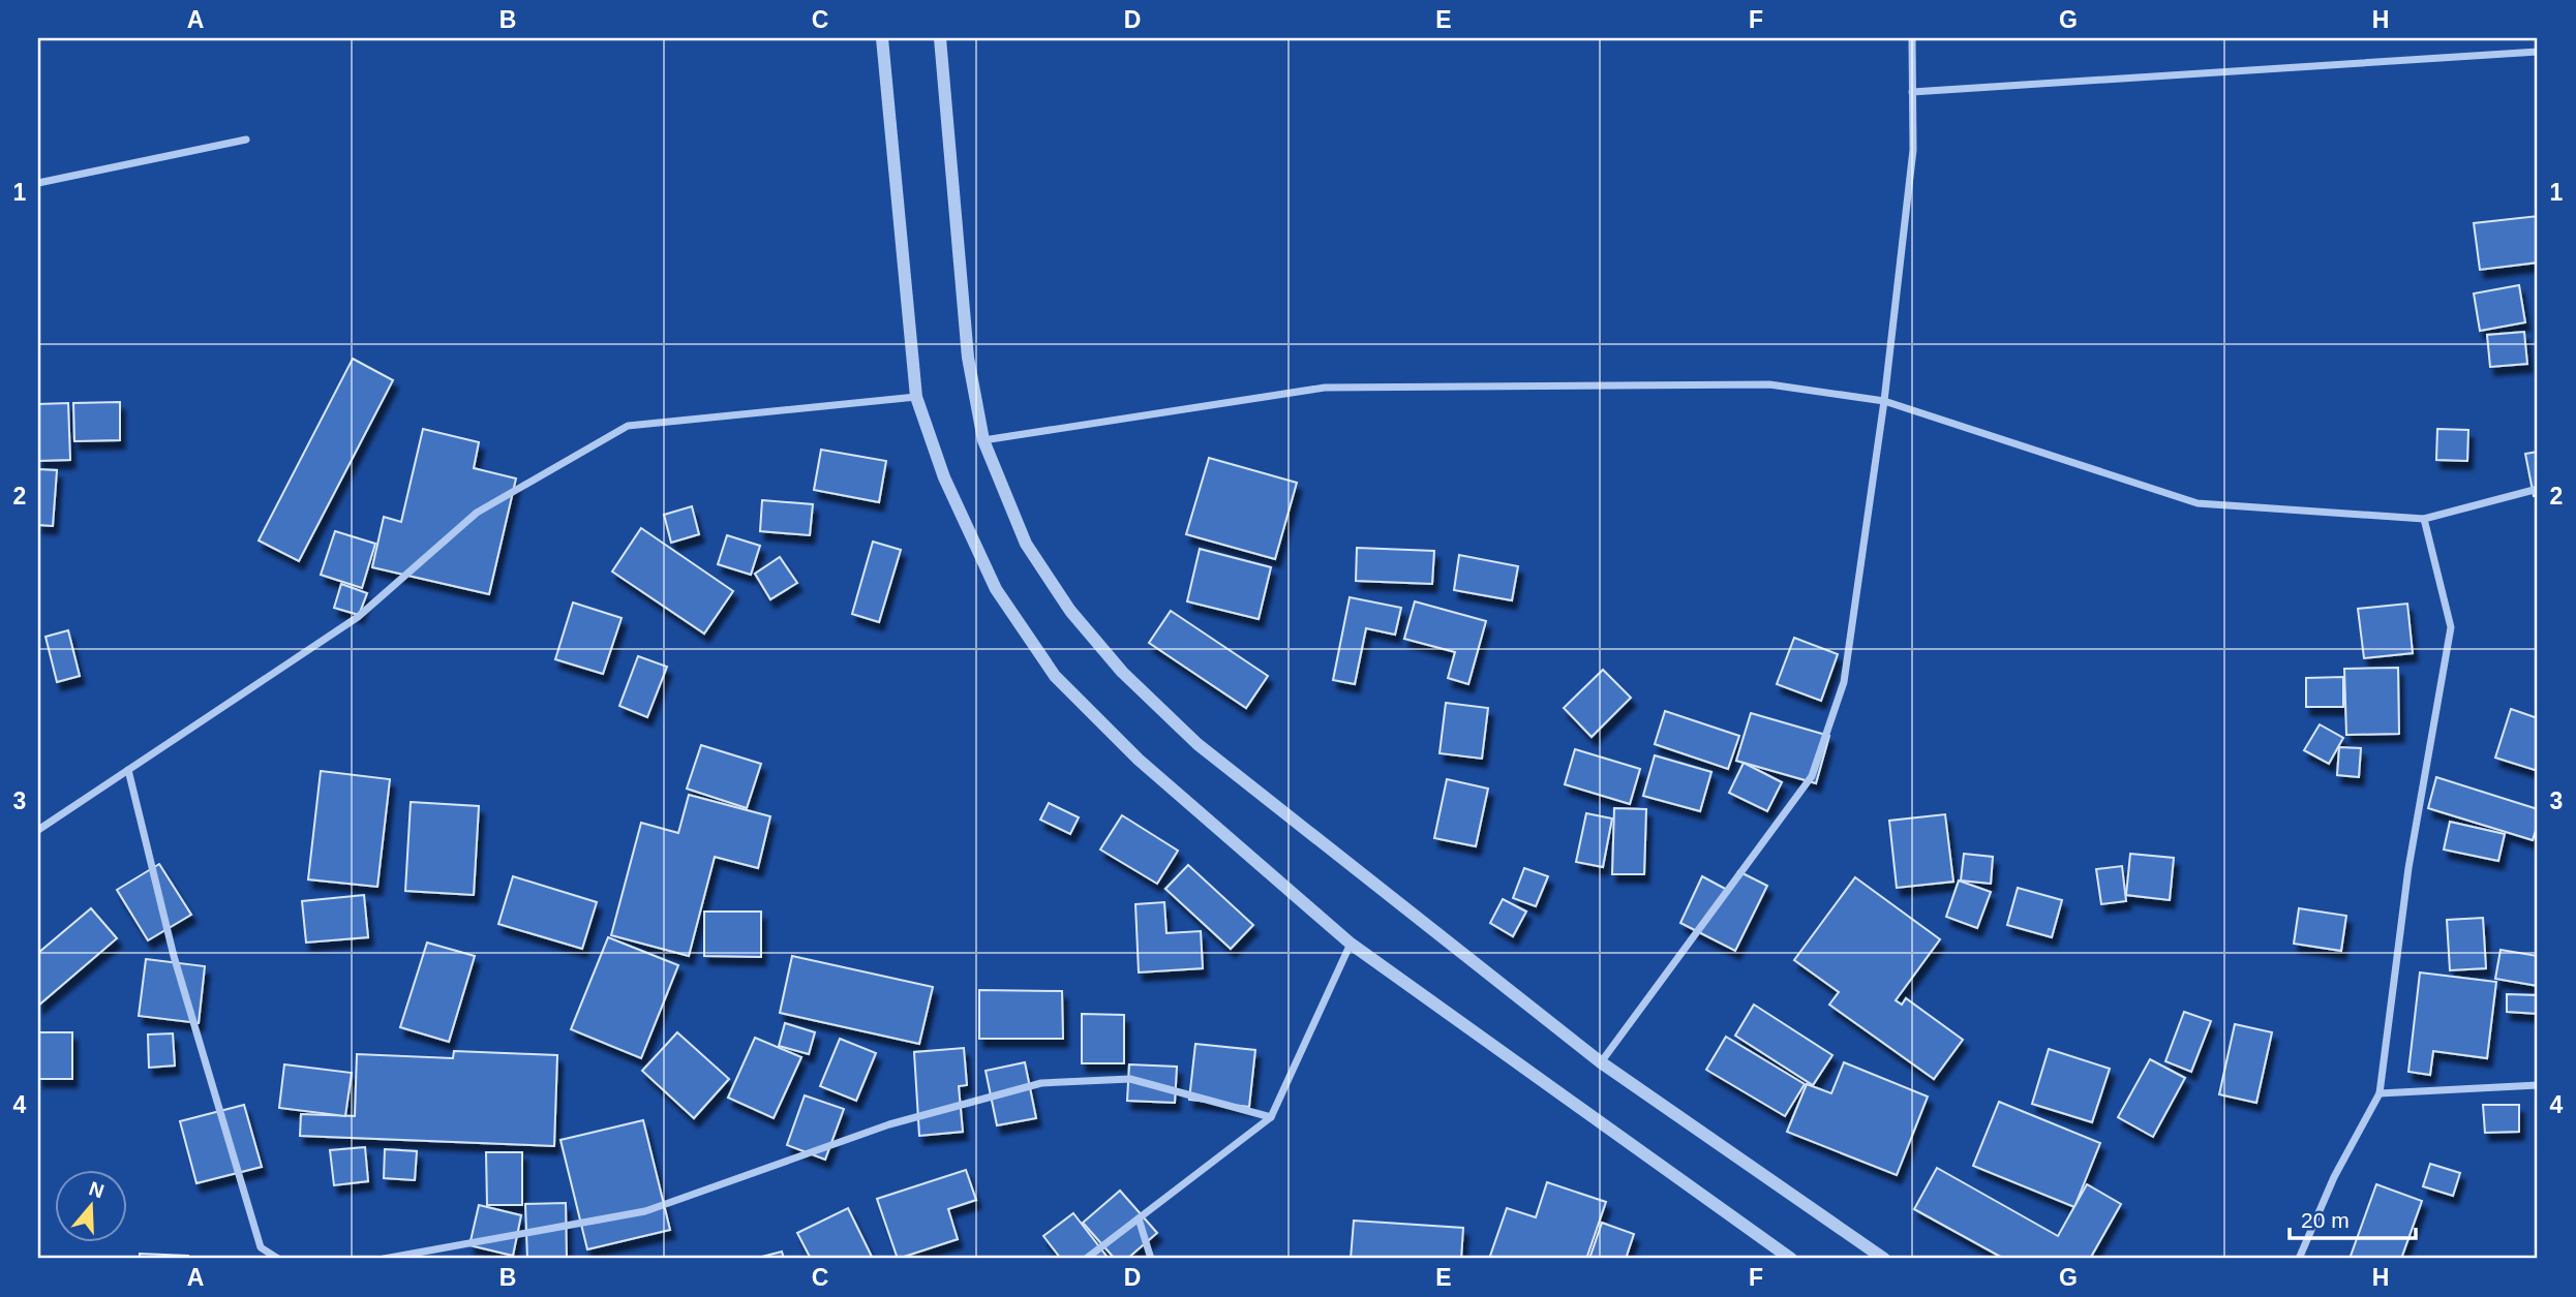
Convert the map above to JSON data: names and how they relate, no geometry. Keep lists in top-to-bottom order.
{
  "scale_bar": "20 m",
  "north": "top",
  "grid": {
    "columns": [
      "A",
      "B",
      "C",
      "D",
      "E",
      "F",
      "G",
      "H"
    ],
    "rows": [
      "1",
      "2",
      "3",
      "4"
    ]
  }
}
